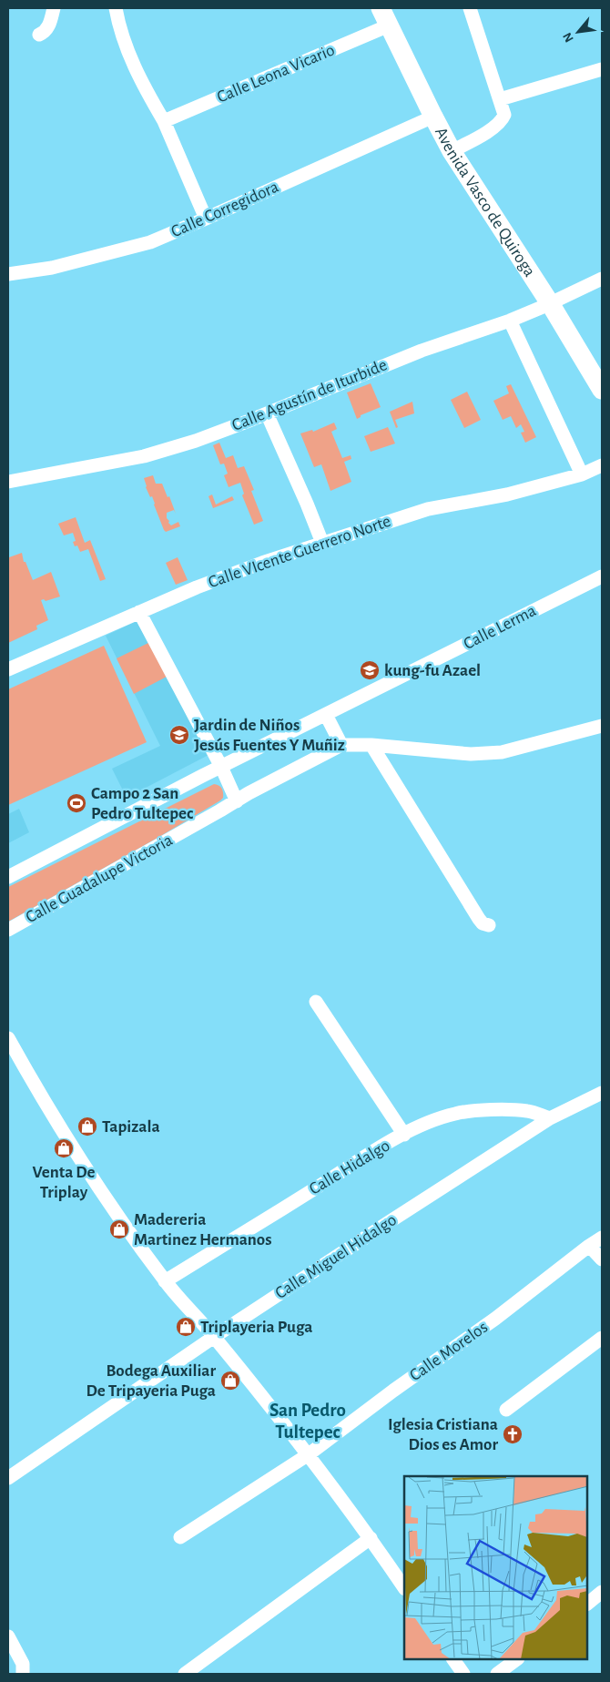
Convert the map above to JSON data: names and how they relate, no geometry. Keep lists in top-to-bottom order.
{
  "streets": {
    "street": [
      "Calle Leona Vicario",
      "Avenida Vasco de Quiroga",
      "Calle Corregidora",
      "Calle Agustín de Iturbide",
      "Calle VIcente Guerrero Norte",
      "Calle Lerma",
      "Calle Guadalupe Victoria",
      "Calle Hidalgo",
      "Calle Miguel Hidalgo",
      "Calle Morelos"
    ]
  },
  "crossings": [
    ["Calle Leona Vicario", "Avenida Vasco de Quiroga"],
    ["Avenida Vasco de Quiroga", "Calle Corregidora"],
    ["Avenida Vasco de Quiroga", "Calle Agustín de Iturbide"],
    ["Calle Hidalgo", "Calle Miguel Hidalgo"]
  ],
  "districts": ["San Pedro Tultepec"],
  "places": {
    "school or university": ["kung-fu Azael", "Jardin de Niños Jesús Fuentes Y Muñiz"],
    "sports": ["Campo 2 San Pedro Tultepec"],
    "shop": [
      "Tapizala",
      "Venta De Triplay",
      "Madereria Martinez Hermanos",
      "Triplayeria Puga",
      "Bodega Auxiliar De Tripayeria Puga"
    ],
    "church": ["Iglesia Cristiana Dios es Amor"]
  },
  "north": "bottom left"
}
